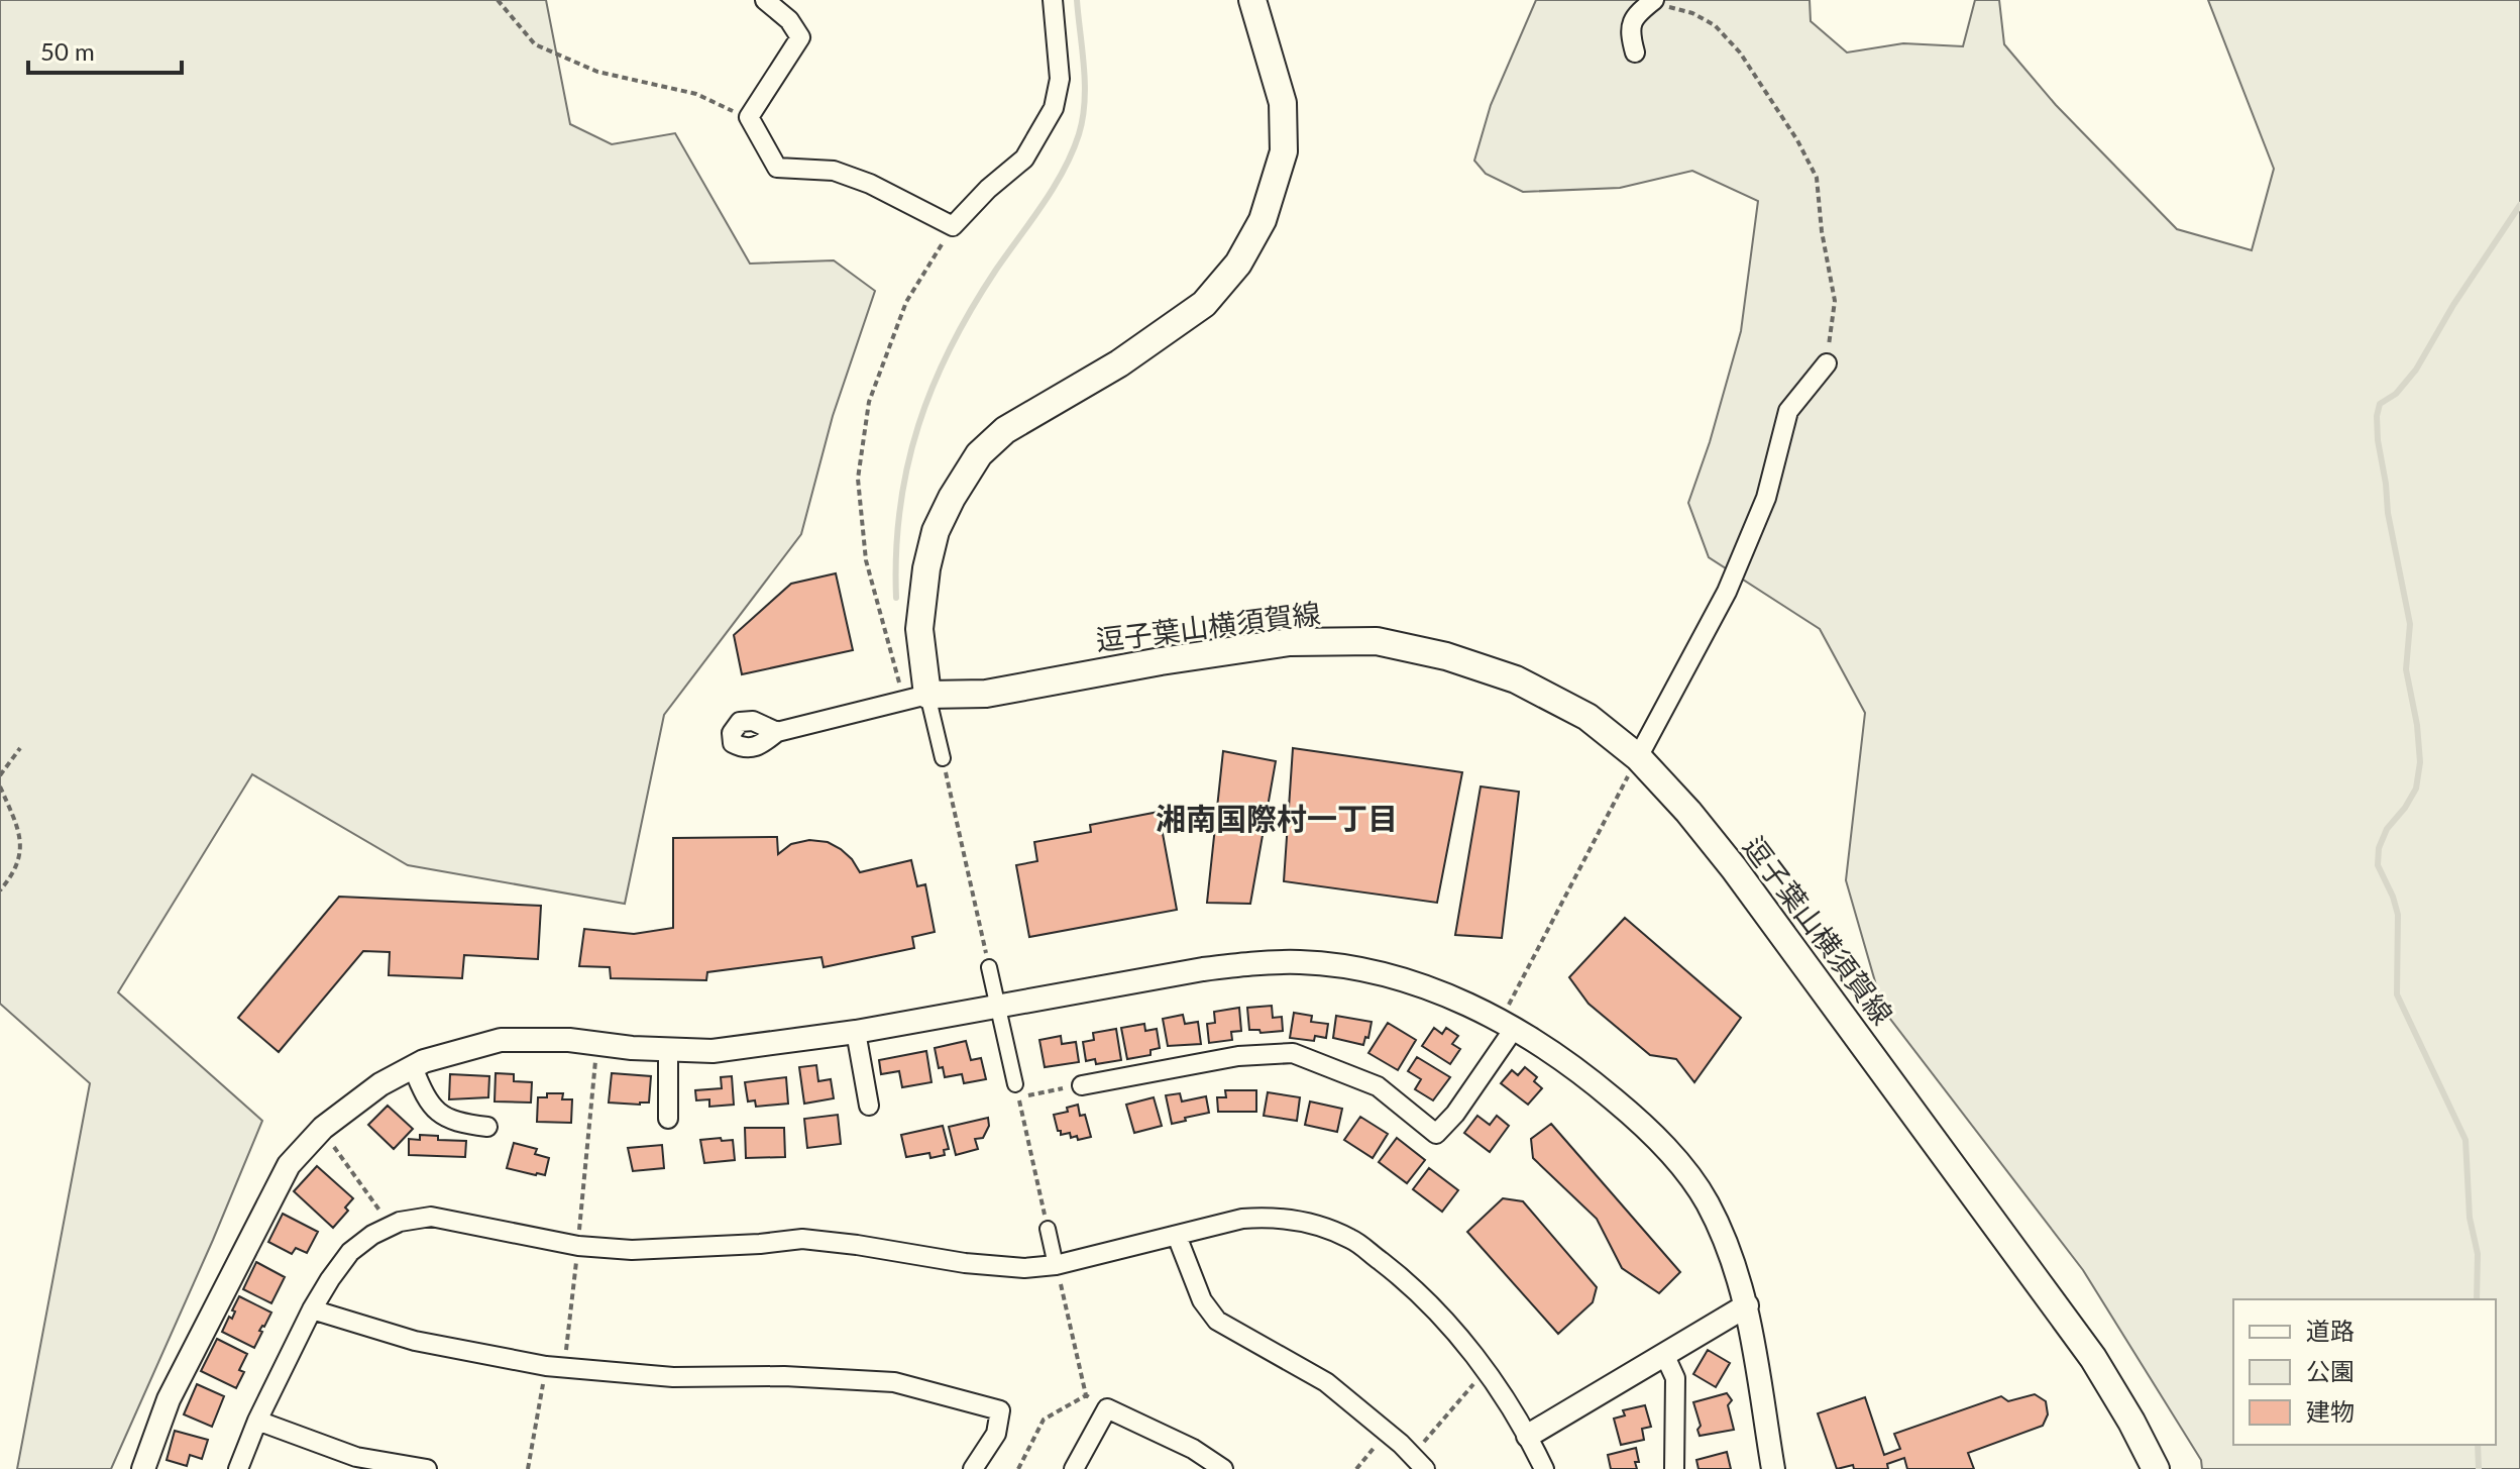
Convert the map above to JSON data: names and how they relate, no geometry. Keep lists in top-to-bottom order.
{
  "streets": {
    "main road": ["逗子葉山横須賀線"]
  },
  "districts": ["湘南国際村一丁目"],
  "legend": ["道路", "公園", "建物"],
  "scale_bar": "50 m"
}
